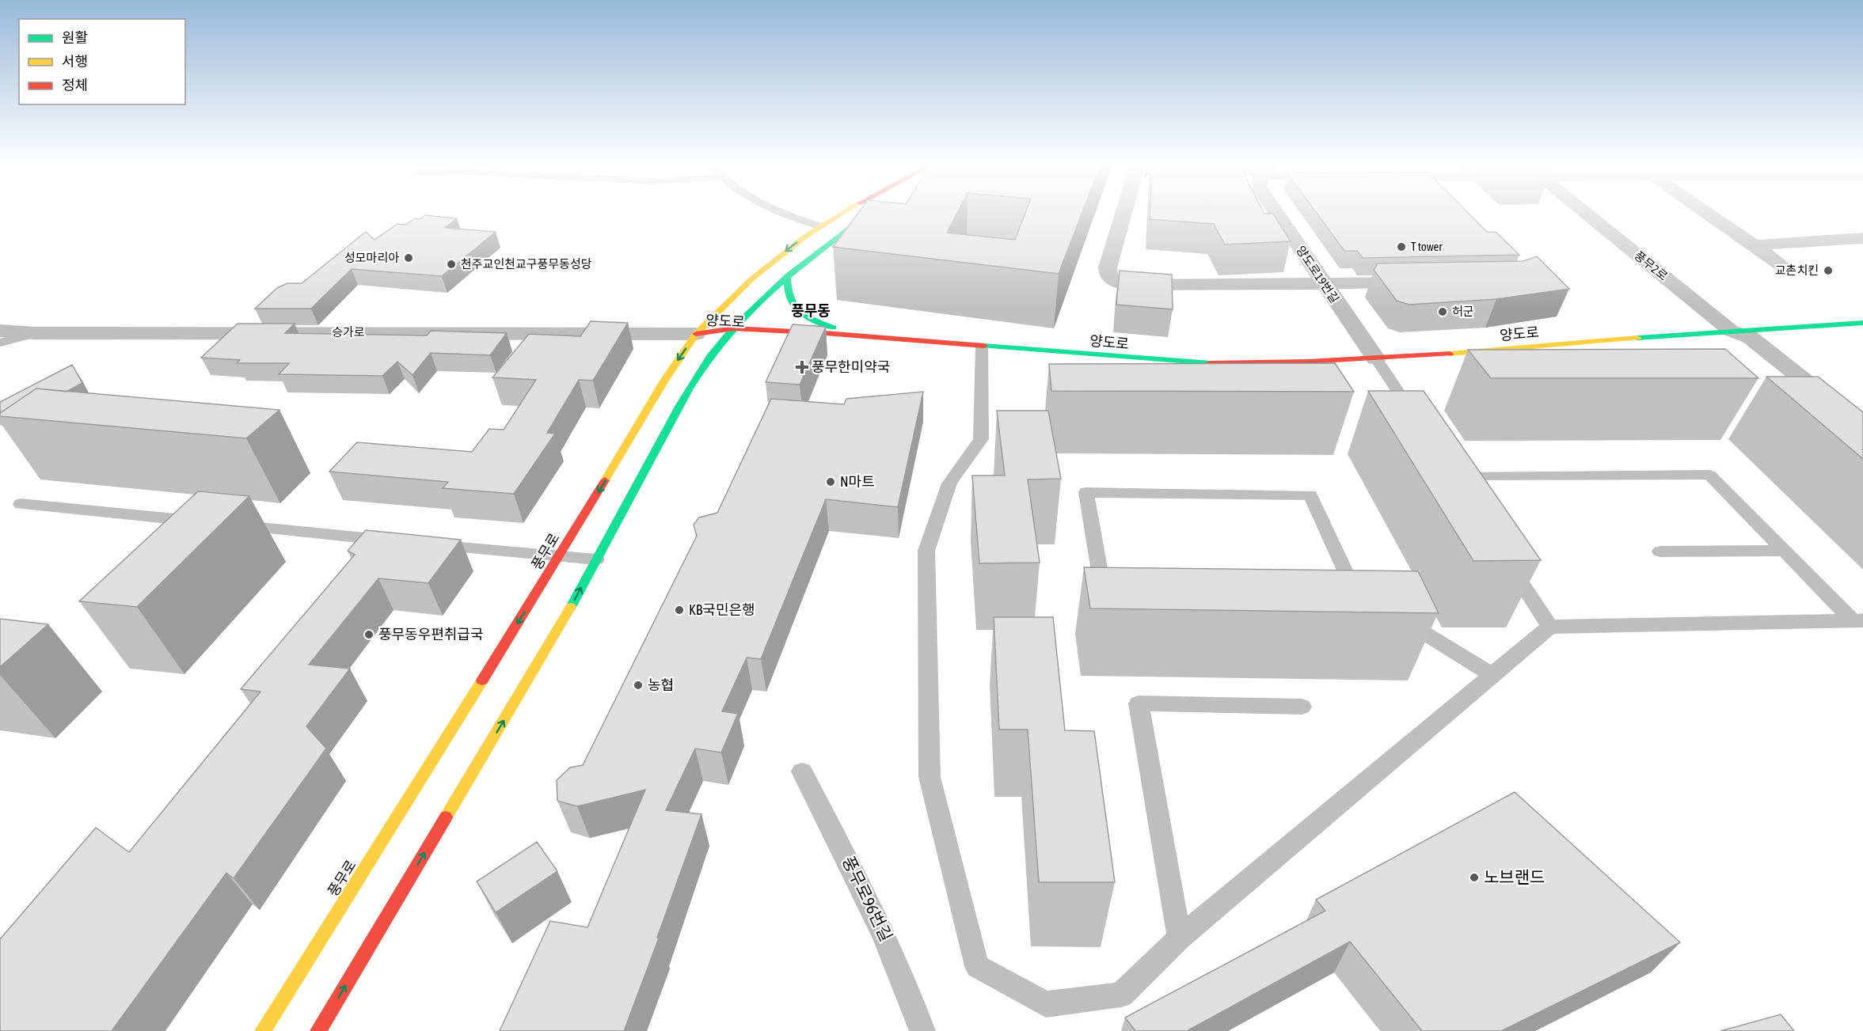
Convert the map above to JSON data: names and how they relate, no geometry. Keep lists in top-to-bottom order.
{
  "streets": {
    "street": [
      "풍무2로",
      "양도로19번길",
      "양도로",
      "승가로",
      "풍무로"
    ],
    "lane": ["풍무로96번길"]
  },
  "crossings": [
    ["풍무2로", "양도로"],
    ["양도로19번길", "양도로"],
    ["양도로", "승가로"],
    ["양도로", "풍무로"],
    ["승가로", "풍무로"]
  ],
  "districts": ["풍무동"],
  "places": {
    "other": [
      "T tower",
      "성모마리아",
      "천주교인천교구풍무동성당",
      "교촌치킨",
      "허군",
      "N마트",
      "KB국민은행",
      "풍무동우편취급국",
      "농협",
      "노브랜드"
    ],
    "health": ["풍무한미약국"]
  },
  "legend": ["원활", "서행", "정체"]
}
